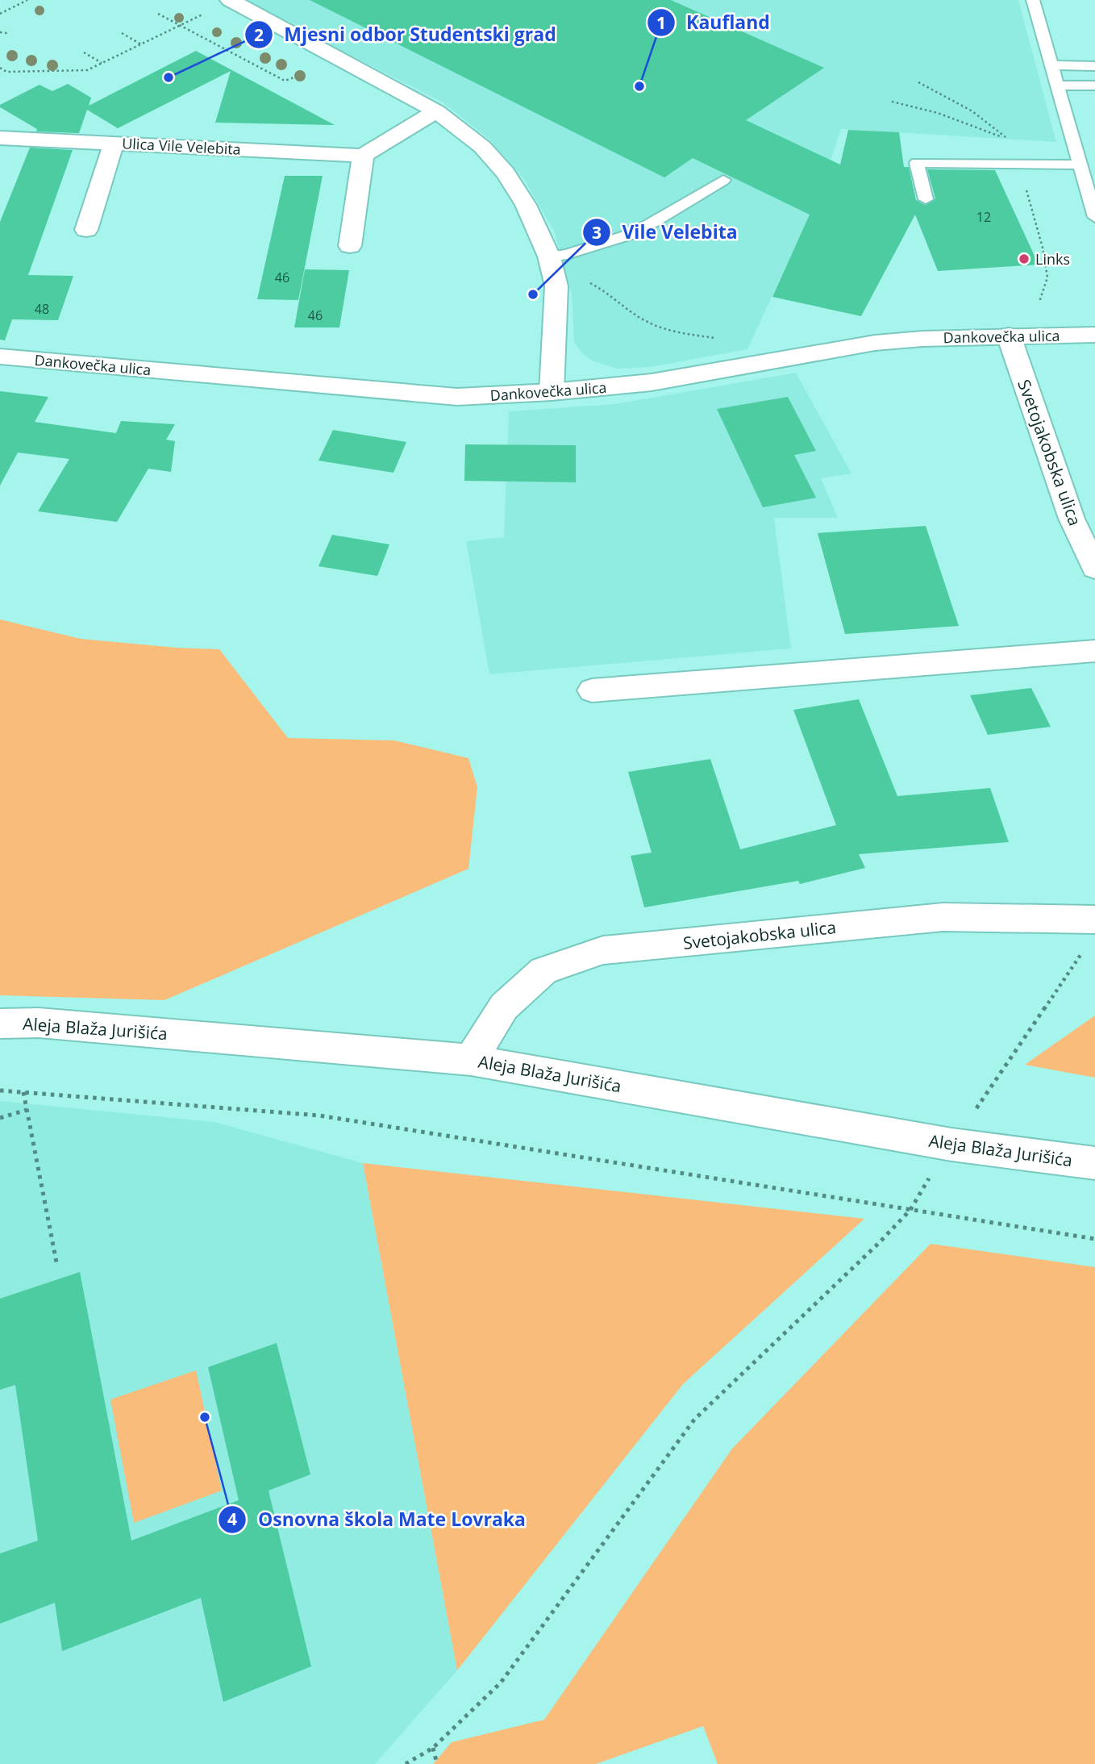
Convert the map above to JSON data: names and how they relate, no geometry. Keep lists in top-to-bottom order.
{
  "streets": {
    "street": [
      "Ulica Vile Velebita",
      "Dankovečka ulica",
      "Svetojakobska ulica",
      "Aleja Blaža Jurišića"
    ]
  },
  "crossings": [
    ["Dankovečka ulica", "Svetojakobska ulica"],
    ["Svetojakobska ulica", "Aleja Blaža Jurišića"]
  ],
  "places": [
    "Mjesni odbor Studentski grad",
    "Kaufland",
    "Links",
    "Vile Velebita",
    "Osnovna škola Mate Lovraka"
  ],
  "house_numbers": [
    "12",
    "46",
    "48",
    "46"
  ]
}
